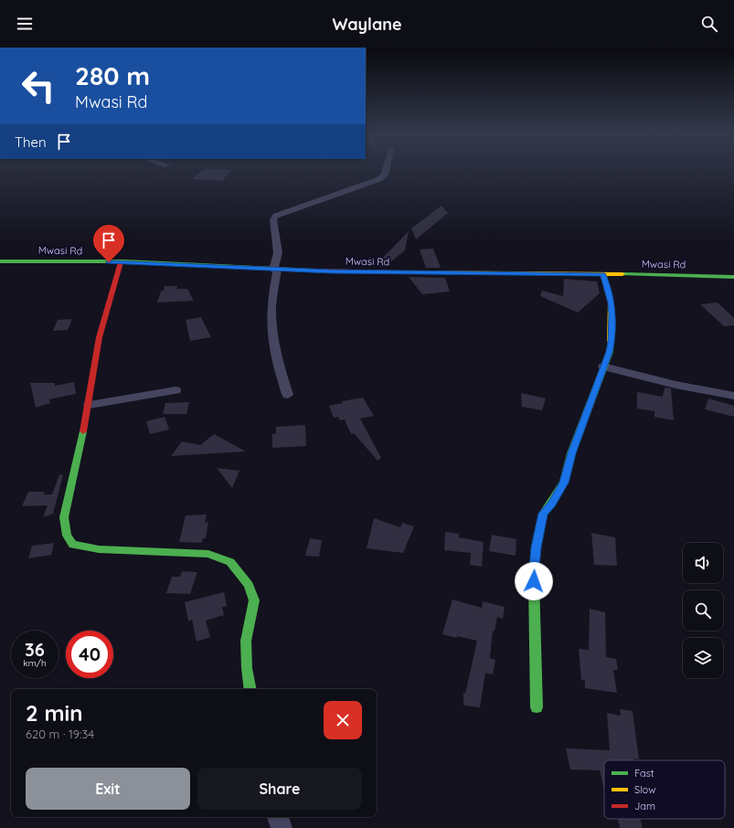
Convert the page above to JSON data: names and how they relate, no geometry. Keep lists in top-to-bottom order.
{
  "streets": {
    "street": ["Mwasi Rd"]
  },
  "legend": ["Fast", "Slow", "Jam"],
  "page": {
    "header": "Waylane",
    "turn": ["280 m", "Mwasi Rd"],
    "then": "Then",
    "speed": "36 km/h",
    "limit": "40",
    "heading": ["2 min", "620 m · 19:34"],
    "buttons": ["Exit", "Share"]
  }
}
